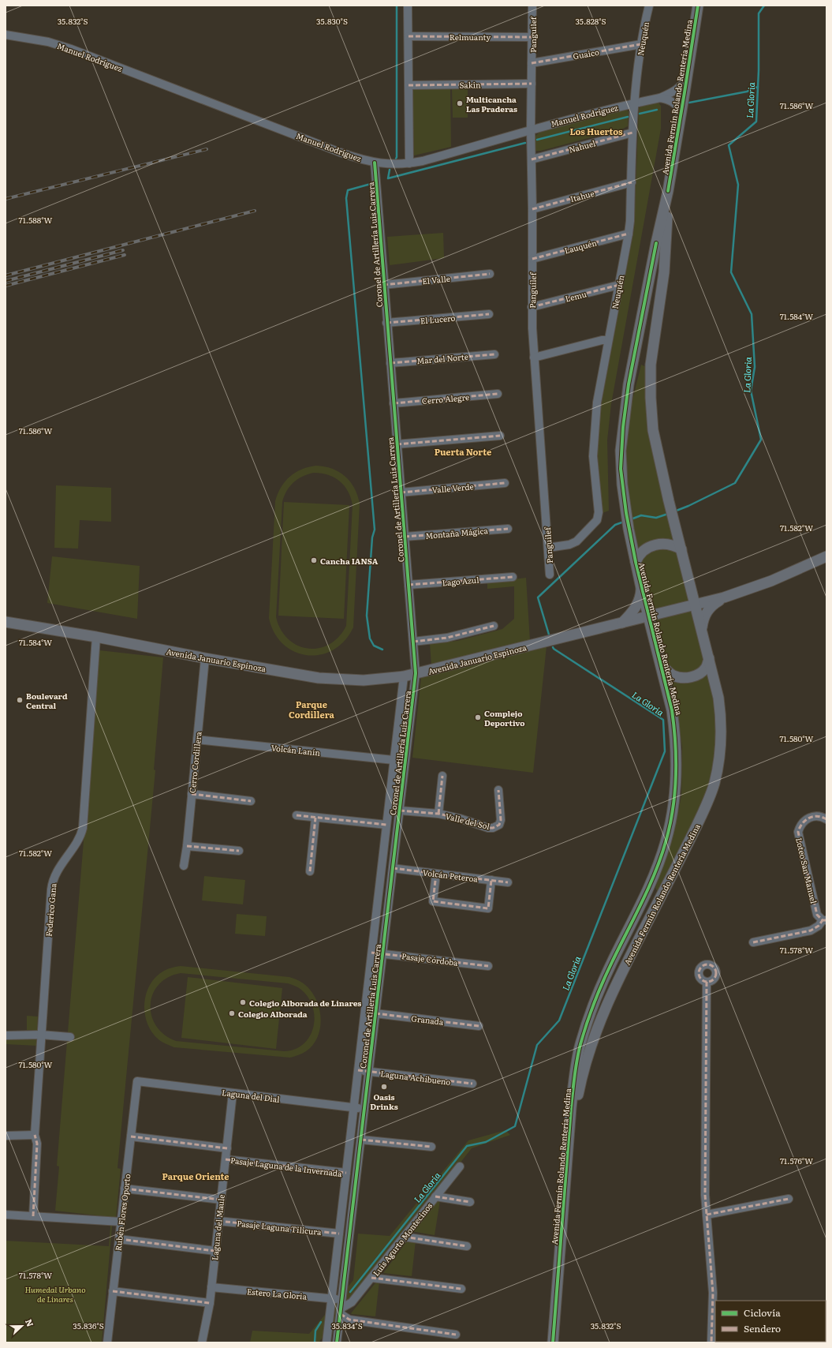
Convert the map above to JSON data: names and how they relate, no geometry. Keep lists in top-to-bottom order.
{
  "streets": {
    "main road": ["Avenida Fermín Rolando Rentería Medina", "Avenida Januario Espinoza"],
    "street": [
      "Panguilef",
      "Relmuanty",
      "Neuquén",
      "Guaico",
      "Manuel Rodríguez",
      "Sakin",
      "Nahuel",
      "Itahue",
      "Coronel de Artillería Luis Carrera",
      "Lauquén",
      "El Valle",
      "Lemu",
      "El Lucero",
      "Mar del Norte",
      "Cerro Alegre",
      "Valle Verde",
      "Montaña Mágica",
      "Lago Azul",
      "Volcán Lanín",
      "Cerro Cordillera",
      "Valle del Sol",
      "Loteo San Manuel",
      "Volcán Peteroa",
      "Federico Gana",
      "Pasaje Córdoba",
      "Granada",
      "Laguna Achibueno",
      "Laguna del Dial",
      "Pasaje Laguna de la Invernada",
      "Rubén Flores Oporto",
      "Laguna del Maule",
      "Pasaje Laguna Tilicura",
      "Luis Agurto Montecinos",
      "Estero La Gloria"
    ]
  },
  "crossings": [
    ["Panguilef", "Relmuanty"],
    ["Panguilef", "Neuquén"],
    ["Panguilef", "Guaico"],
    ["Panguilef", "Manuel Rodríguez"],
    ["Panguilef", "Sakin"],
    ["Panguilef", "Nahuel"],
    ["Panguilef", "Itahue"],
    ["Panguilef", "Lauquén"],
    ["Panguilef", "Lemu"],
    ["Neuquén", "Guaico"],
    ["Neuquén", "Manuel Rodríguez"],
    ["Neuquén", "Nahuel"],
    ["Neuquén", "Itahue"],
    ["Neuquén", "Lauquén"],
    ["Neuquén", "Lemu"],
    ["Manuel Rodríguez", "Coronel de Artillería Luis Carrera"],
    ["Avenida Fermín Rolando Rentería Medina", "Avenida Januario Espinoza"],
    ["Coronel de Artillería Luis Carrera", "El Valle"],
    ["Coronel de Artillería Luis Carrera", "El Lucero"],
    ["Coronel de Artillería Luis Carrera", "Mar del Norte"],
    ["Coronel de Artillería Luis Carrera", "Cerro Alegre"],
    ["Coronel de Artillería Luis Carrera", "Valle Verde"],
    ["Coronel de Artillería Luis Carrera", "Montaña Mágica"],
    ["Coronel de Artillería Luis Carrera", "Lago Azul"],
    ["Coronel de Artillería Luis Carrera", "Avenida Januario Espinoza"],
    ["Coronel de Artillería Luis Carrera", "Volcán Lanín"],
    ["Coronel de Artillería Luis Carrera", "Valle del Sol"],
    ["Coronel de Artillería Luis Carrera", "Volcán Peteroa"],
    ["Coronel de Artillería Luis Carrera", "Pasaje Córdoba"],
    ["Coronel de Artillería Luis Carrera", "Granada"],
    ["Coronel de Artillería Luis Carrera", "Laguna Achibueno"],
    ["Coronel de Artillería Luis Carrera", "Laguna del Dial"],
    ["Coronel de Artillería Luis Carrera", "Pasaje Laguna de la Invernada"],
    ["Coronel de Artillería Luis Carrera", "Pasaje Laguna Tilicura"],
    ["Coronel de Artillería Luis Carrera", "Luis Agurto Montecinos"],
    ["Coronel de Artillería Luis Carrera", "Estero La Gloria"],
    ["Avenida Januario Espinoza", "Cerro Cordillera"],
    ["Avenida Januario Espinoza", "Federico Gana"],
    ["Volcán Lanín", "Cerro Cordillera"],
    ["Laguna del Dial", "Rubén Flores Oporto"],
    ["Laguna del Dial", "Laguna del Maule"],
    ["Pasaje Laguna de la Invernada", "Laguna del Maule"],
    ["Laguna del Maule", "Pasaje Laguna Tilicura"],
    ["Laguna del Maule", "Estero La Gloria"]
  ],
  "districts": [
    "Los Huertos",
    "Puerta Norte",
    "Parque Cordillera",
    "Parque Oriente"
  ],
  "water": ["La Gloria"],
  "parks": ["Humedal Urbano de Linares"],
  "places": [
    "Multicancha Las Praderas",
    "Cancha IANSA",
    "Boulevard Central",
    "Complejo Deportivo",
    "Colegio Alborada de Linares",
    "Colegio Alborada",
    "Oasis Drinks"
  ],
  "legend": ["Ciclovía", "Sendero"],
  "north": "right",
  "coordinates": [
    "35.832°S",
    "35.830°S",
    "35.828°S",
    "71.586°W",
    "71.588°W",
    "71.584°W",
    "71.582°W",
    "71.580°W",
    "71.578°W",
    "71.576°W",
    "35.836°S",
    "35.834°S"
  ]
}
